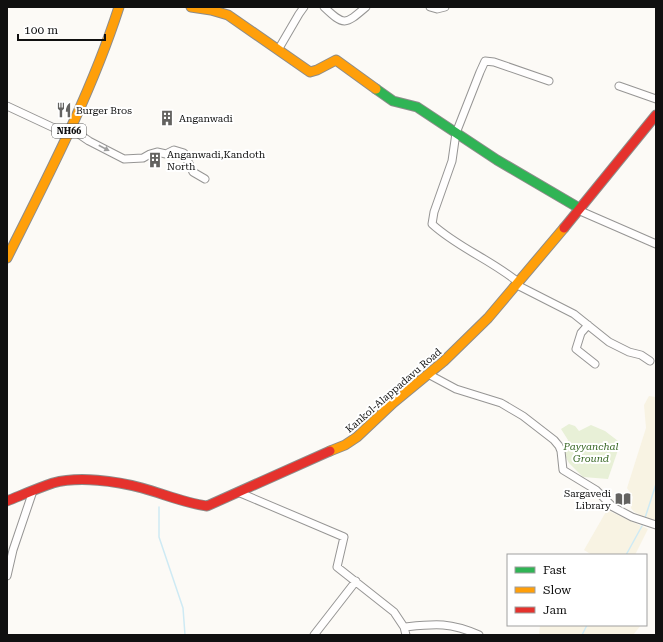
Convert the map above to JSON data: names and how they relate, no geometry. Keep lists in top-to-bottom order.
{
  "streets": {
    "main road": ["NH66", "Kankol-Alappadavu Road"]
  },
  "parks": ["Payyanchal Ground"],
  "places": {
    "restaurant": ["Burger Bros"],
    "building": ["Anganwadi", "Anganwadi,Kandoth North"],
    "library": ["Sargavedi Library"]
  },
  "legend": ["Fast", "Slow", "Jam"],
  "scale_bar": "100 m"
}
